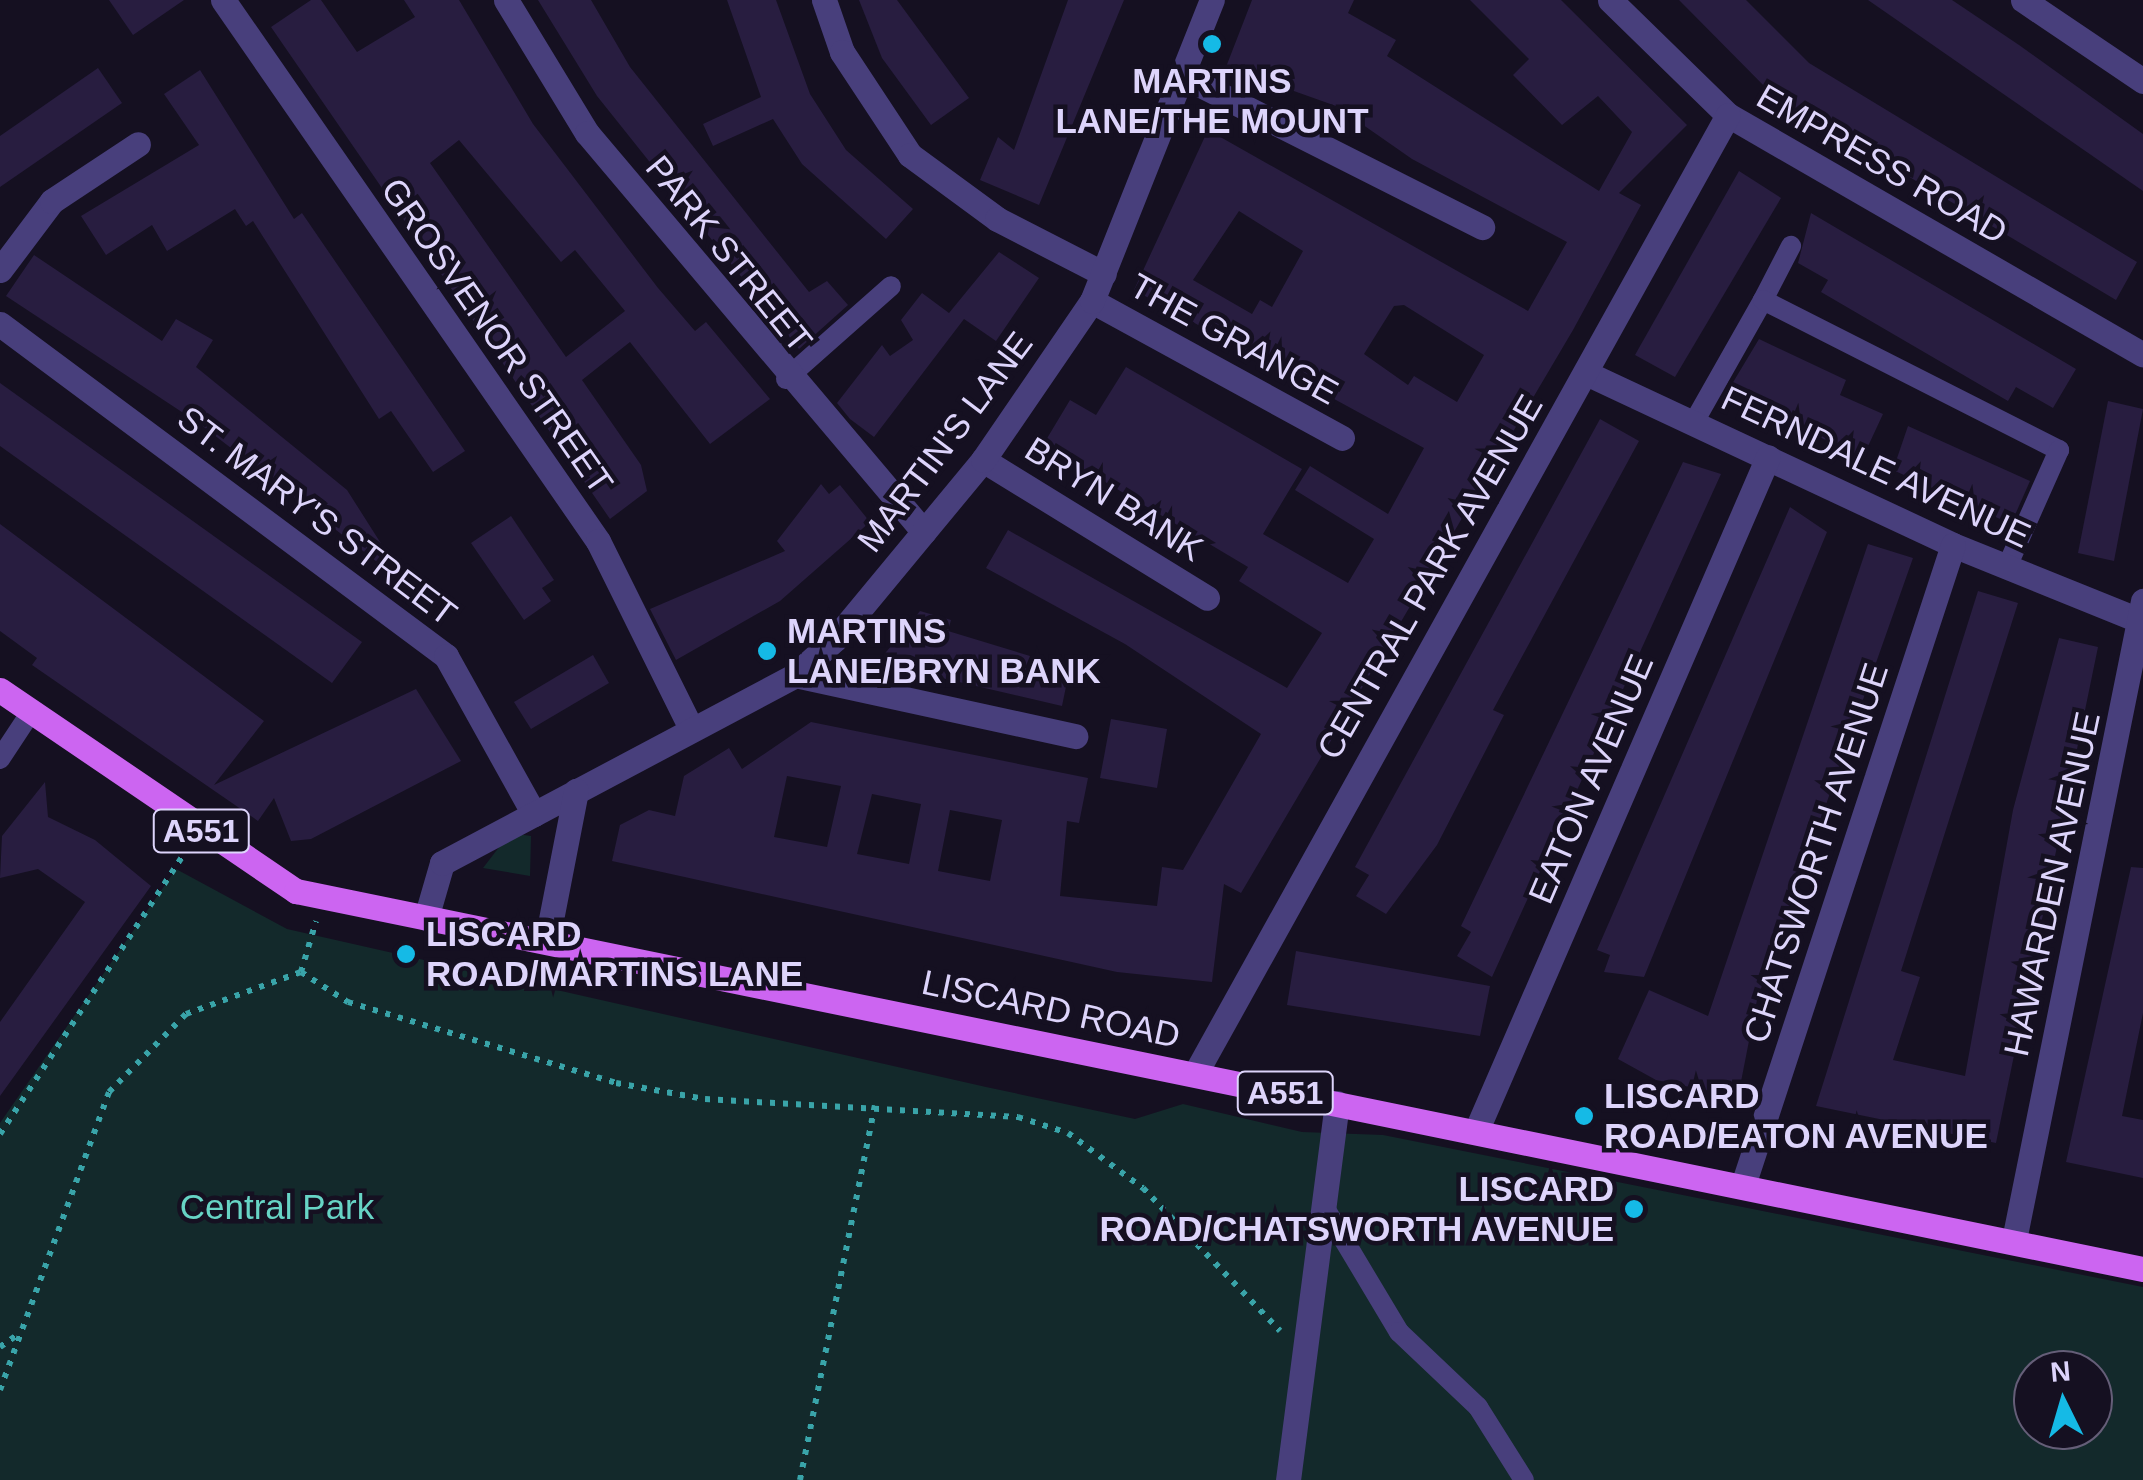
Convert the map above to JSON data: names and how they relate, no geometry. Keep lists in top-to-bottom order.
{
  "streets": {
    "main road": ["A551", "LISCARD ROAD"],
    "street": [
      "EMPRESS ROAD",
      "PARK STREET",
      "GROSVENOR STREET",
      "THE GRANGE",
      "MARTIN'S LANE",
      "FERNDALE AVENUE",
      "BRYN BANK",
      "ST. MARY'S STREET",
      "CENTRAL PARK AVENUE",
      "EATON AVENUE",
      "CHATSWORTH AVENUE",
      "HAWARDEN AVENUE"
    ]
  },
  "crossings": [
    ["EMPRESS ROAD", "CENTRAL PARK AVENUE"],
    ["PARK STREET", "MARTIN'S LANE"],
    ["GROSVENOR STREET", "MARTIN'S LANE"],
    ["THE GRANGE", "MARTIN'S LANE"],
    ["MARTIN'S LANE", "BRYN BANK"],
    ["MARTIN'S LANE", "ST. MARY'S STREET"],
    ["MARTIN'S LANE", "LISCARD ROAD"],
    ["FERNDALE AVENUE", "CENTRAL PARK AVENUE"],
    ["FERNDALE AVENUE", "EATON AVENUE"],
    ["FERNDALE AVENUE", "CHATSWORTH AVENUE"],
    ["FERNDALE AVENUE", "HAWARDEN AVENUE"],
    ["CENTRAL PARK AVENUE", "LISCARD ROAD"],
    ["EATON AVENUE", "LISCARD ROAD"],
    ["CHATSWORTH AVENUE", "LISCARD ROAD"],
    ["HAWARDEN AVENUE", "LISCARD ROAD"]
  ],
  "parks": ["Central Park"],
  "places": [
    "MARTINS LANE/THE MOUNT",
    "MARTINS LANE/BRYN BANK",
    "LISCARD ROAD/MARTINS LANE",
    "LISCARD ROAD/EATON AVENUE",
    "LISCARD ROAD/CHATSWORTH AVENUE"
  ],
  "north": "top"
}
